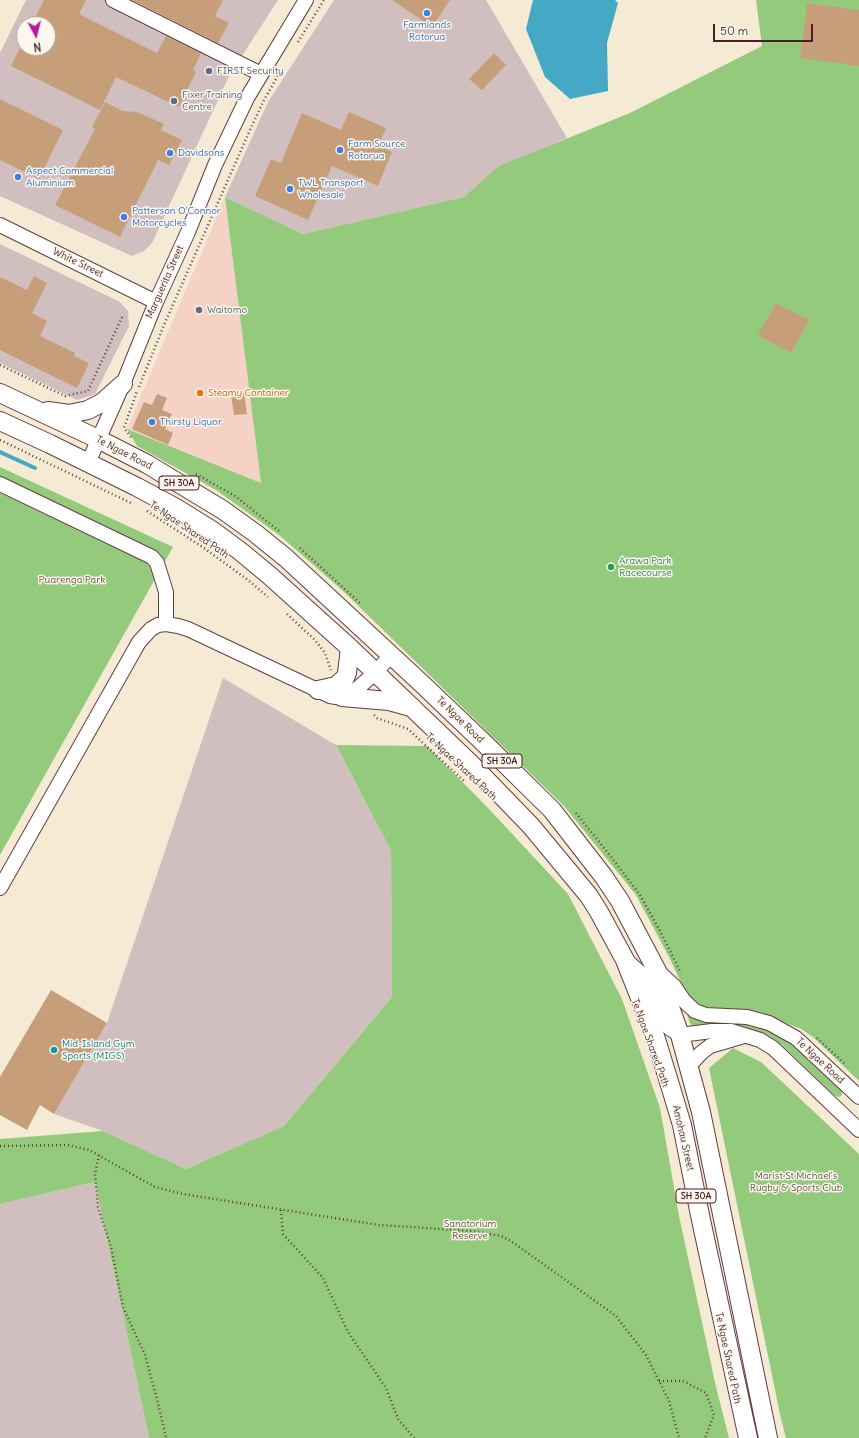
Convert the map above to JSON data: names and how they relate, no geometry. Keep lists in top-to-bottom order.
{
  "streets": {
    "main road": ["Te Ngae Road", "SH 30A", "Amohau Street"],
    "street": ["White Street", "Marguerita Street"],
    "path": ["Te Ngae Shared Path"]
  },
  "crossings": [
    ["White Street", "Marguerita Street"],
    ["Marguerita Street", "Te Ngae Road"],
    ["Marguerita Street", "SH 30A"],
    ["Te Ngae Road", "SH 30A"],
    ["SH 30A", "Amohau Street"]
  ],
  "parks": ["Puarenga Park", "Marist St Michael's Rugby & Sports Club", "Sanatorium Reserve"],
  "places": [
    "Farmlands Rotorua",
    "FIRST Security",
    "Fixer Training Centre",
    "Farm Source Rotorua",
    "Davidsons",
    "Aspect Commercial Aluminium",
    "TWL Transport Wholesale",
    "Patterson O'Connor Motorcycles",
    "Waitomo",
    "Steamy Container",
    "Thirsty Liquor",
    "Arawa Park Racecourse",
    "Mid-Island Gym Sports (MIGS)"
  ],
  "scale_bar": "50 m",
  "north": "bottom"
}
